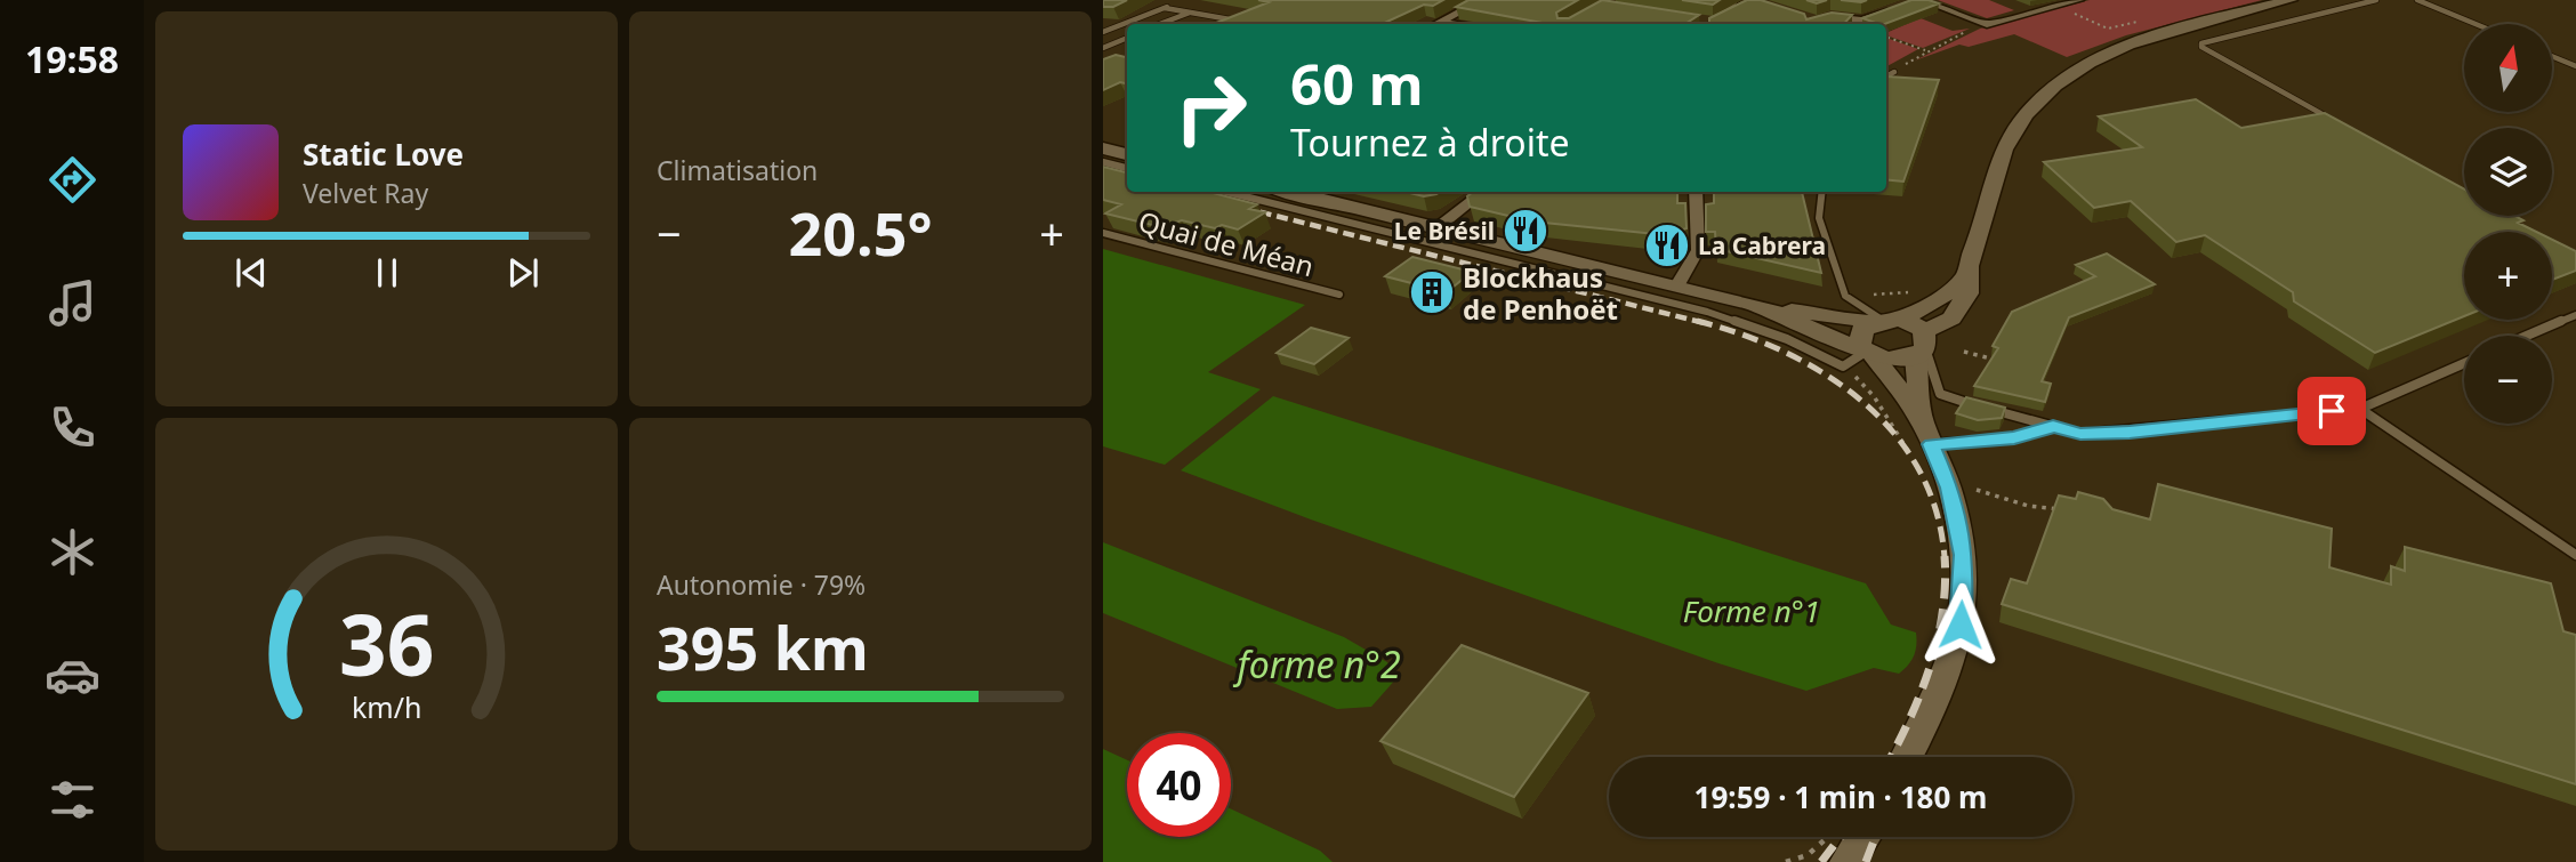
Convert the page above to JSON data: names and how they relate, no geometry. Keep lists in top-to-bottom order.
{
  "streets": {
    "lane": ["Quai de Méan"]
  },
  "water": ["Forme n°1", "forme n°2"],
  "places": {
    "restaurant": ["Le Brésil", "La Cabrera"],
    "building": ["Blockhaus de Penhoët"]
  },
  "north": "top",
  "page": {
    "tabs": "19:58",
    "tile": [
      "Climatisation",
      ["Autonomie · 79%", "395 km"]
    ],
    "map_buttons": ["+", "−"],
    "turn": ["60 m", "Tournez à droite"],
    "song": ["Static Love", "Velvet Ray"],
    "heat": ["−", "20.5°", "+"],
    "limit": "40",
    "trip": "19:59 · 1 min · 180 m",
    "gauge": ["36", "km/h"]
  }
}
